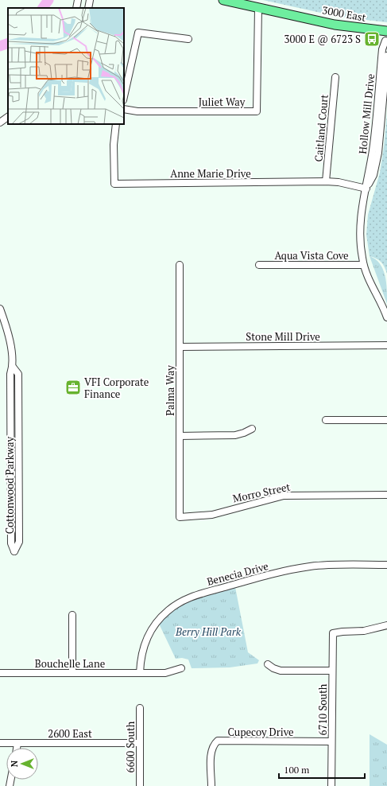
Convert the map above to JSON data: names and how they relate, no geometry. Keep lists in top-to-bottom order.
{
  "streets": {
    "main road": ["3000 East"],
    "street": [
      "Juliet Way",
      "Hollow Mill Drive",
      "Caitland Court",
      "Anne Marie Drive",
      "Aqua Vista Cove",
      "Stone Mill Drive",
      "Palma Way",
      "Cottonwood Parkway",
      "Morro Street",
      "Benecia Drive",
      "Bouchelle Lane",
      "6710 South",
      "Cupecoy Drive",
      "2600 East",
      "6600 South"
    ]
  },
  "crossings": [
    ["3000 East", "Juliet Way"],
    ["3000 East", "Hollow Mill Drive"],
    ["Hollow Mill Drive", "Anne Marie Drive"],
    ["Hollow Mill Drive", "Aqua Vista Cove"],
    ["Caitland Court", "Anne Marie Drive"],
    ["Stone Mill Drive", "Palma Way"],
    ["Palma Way", "Morro Street"],
    ["Benecia Drive", "Bouchelle Lane"],
    ["6710 South", "Cupecoy Drive"],
    ["2600 East", "6600 South"]
  ],
  "parks": ["Berry Hill Park"],
  "places": {
    "bus stop": ["3000 E @ 6723 S"],
    "office": ["VFI Corporate Finance"]
  },
  "scale_bar": "100 m",
  "north": "left"
}
